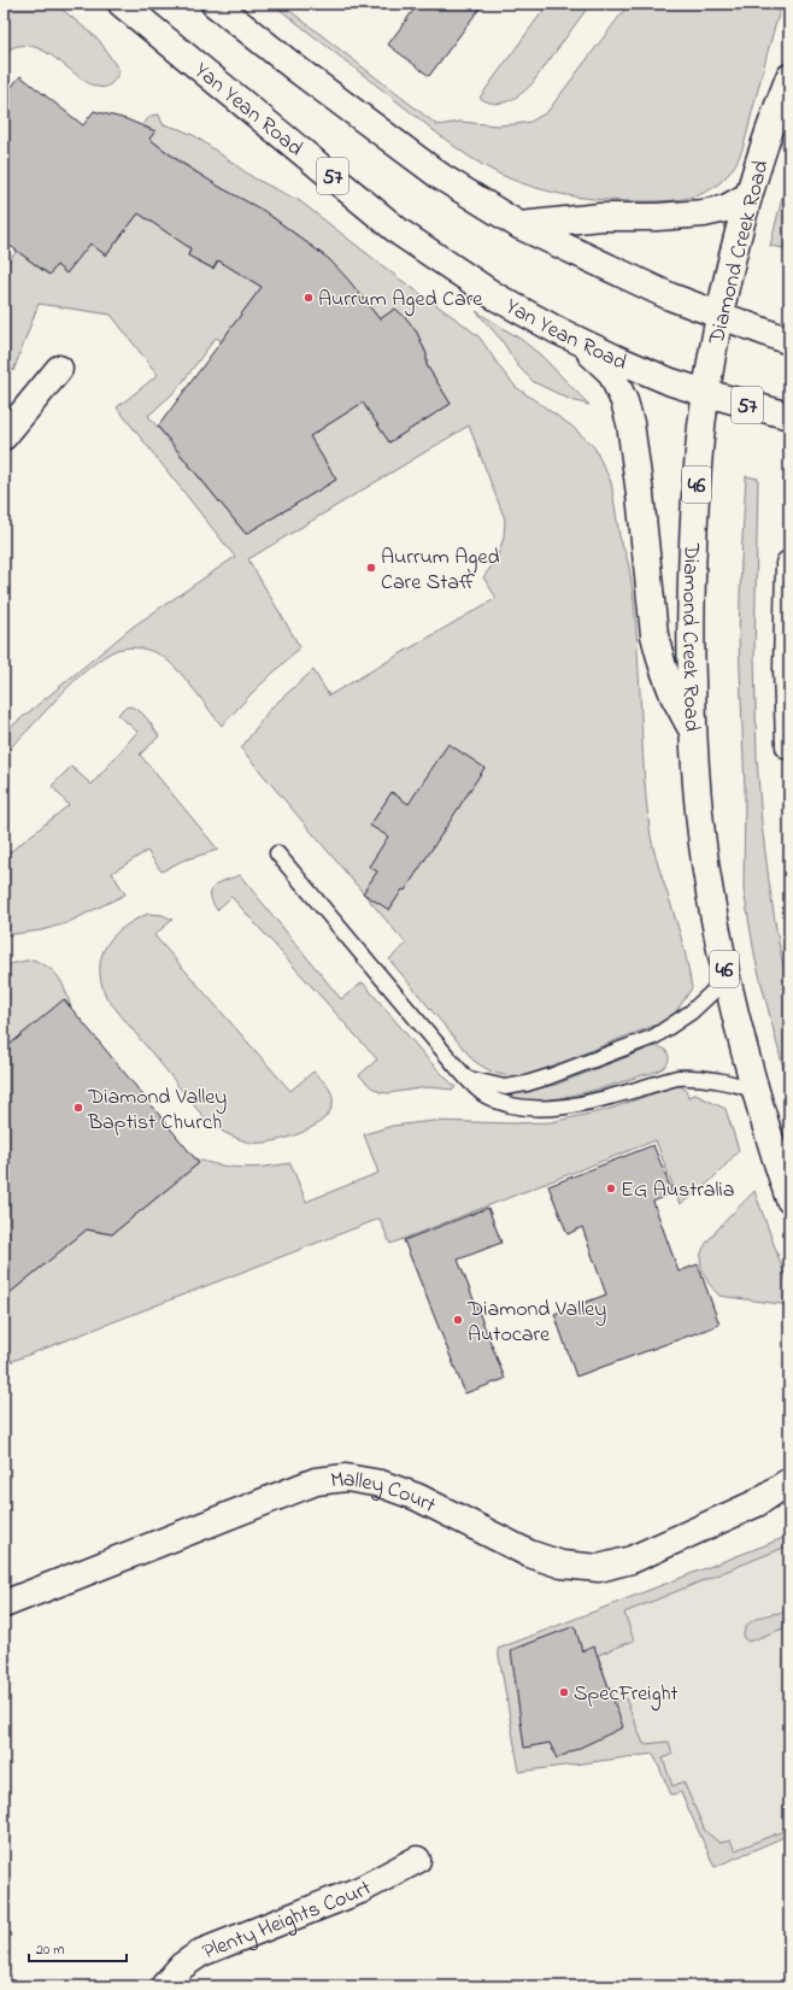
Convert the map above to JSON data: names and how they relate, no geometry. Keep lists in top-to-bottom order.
{
  "streets": {
    "main road": [
      "Yan Yean Road",
      "57",
      "Diamond Creek Road",
      "46",
      "Malley Court",
      "Plenty Heights Court"
    ]
  },
  "crossings": [
    ["Yan Yean Road", "Diamond Creek Road"]
  ],
  "places": [
    "Aurrum Aged Care",
    "Aurrum Aged Care Staff",
    "Diamond Valley Baptist Church",
    "EG Australia",
    "Diamond Valley Autocare",
    "SpecFreight"
  ],
  "scale_bar": "20 m"
}
